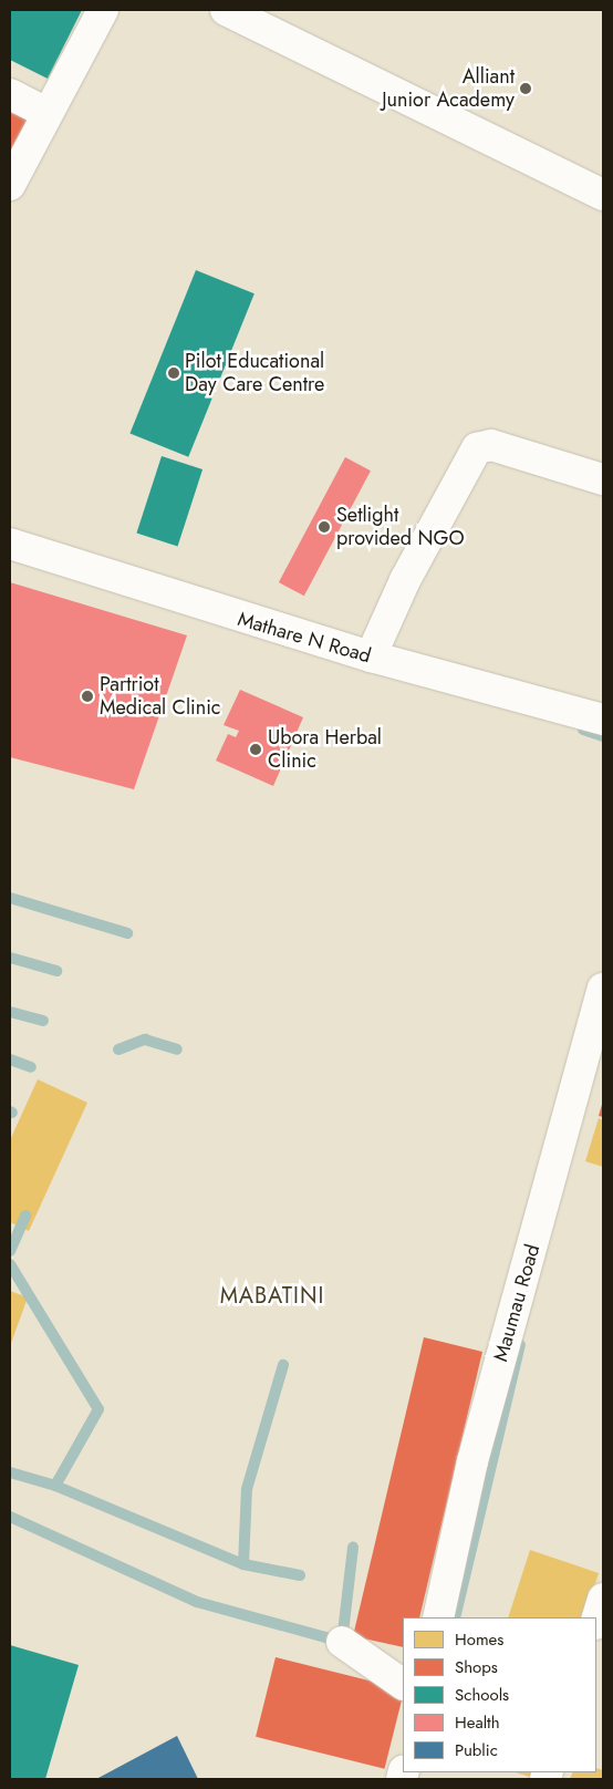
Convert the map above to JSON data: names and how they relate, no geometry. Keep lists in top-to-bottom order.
{
  "streets": {
    "street": ["Mathare N Road", "Maumau Road"]
  },
  "districts": ["MABATINI"],
  "places": [
    "Alliant Junior Academy",
    "Pilot Educational Day Care Centre",
    "Setlight provided NGO",
    "Partriot Medical Clinic",
    "Ubora Herbal Clinic"
  ],
  "legend": [
    "Homes",
    "Shops",
    "Schools",
    "Health",
    "Public"
  ]
}
